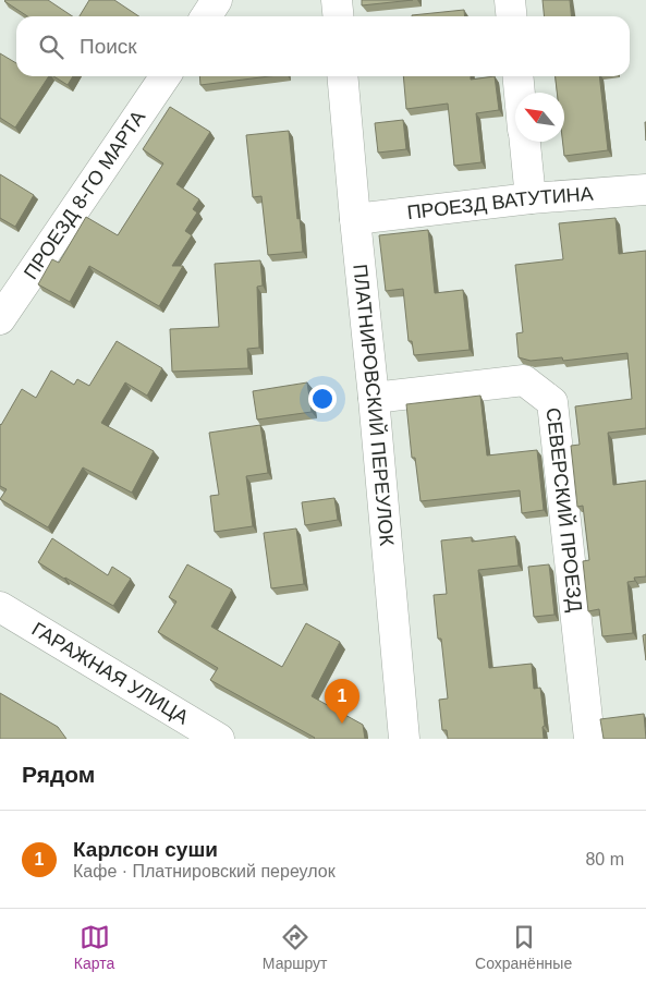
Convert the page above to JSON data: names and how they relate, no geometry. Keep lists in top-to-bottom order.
{
  "streets": {
    "street": [
      "ПРОЕЗД 8-ГО МАРТА",
      "ПРОЕЗД ВАТУТИНА",
      "ПЛАТНИРОВСКИЙ ПЕРЕУЛОК",
      "СЕВЕРСКИЙ ПРОЕЗД",
      "ГАРАЖНАЯ УЛИЦА"
    ]
  },
  "crossings": [
    ["ПРОЕЗД ВАТУТИНА", "ПЛАТНИРОВСКИЙ ПЕРЕУЛОК"],
    ["ПЛАТНИРОВСКИЙ ПЕРЕУЛОК", "СЕВЕРСКИЙ ПРОЕЗД"]
  ],
  "north": "top left",
  "page": {
    "search": "Поиск",
    "pins": "1",
    "heading": "Рядом",
    "list": [
      {
        "mark": "1",
        "name": "Карлсон суши",
        "note": "Кафе · Платнировский переулок",
        "value": "80 m"
      }
    ],
    "nav": ["Карта", "Маршрут", "Сохранённые"]
  }
}
